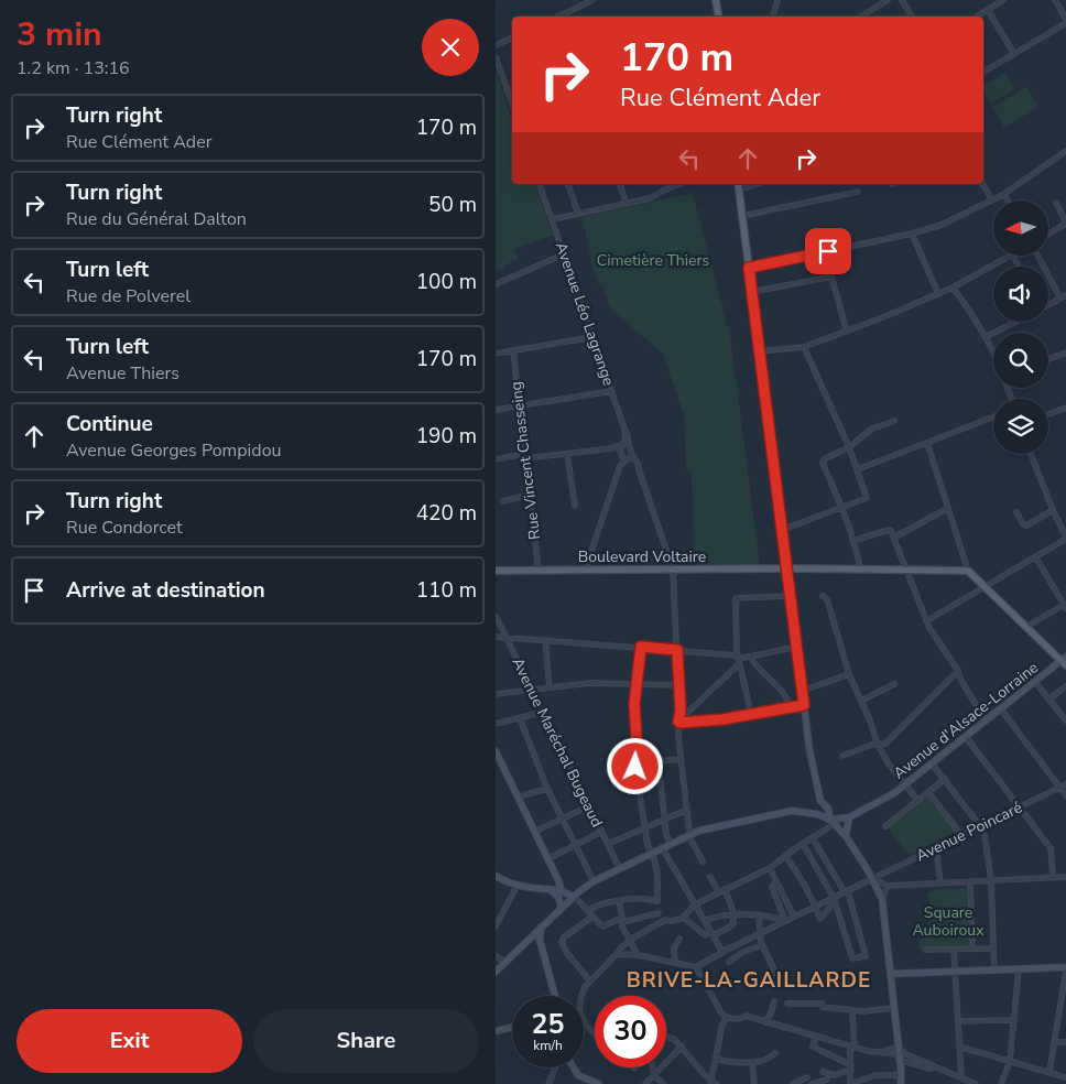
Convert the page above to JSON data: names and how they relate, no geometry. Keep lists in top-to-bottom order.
{
  "streets": {
    "main road": ["Boulevard Voltaire", "Avenue d'Alsace-Lorraine"],
    "street": [
      "Avenue Léo Lagrange",
      "Rue Vincent Chasseing",
      "Avenue Maréchal Bugeaud",
      "Avenue Poincaré"
    ]
  },
  "crossings": [
    ["Rue Vincent Chasseing", "Boulevard Voltaire"]
  ],
  "districts": ["BRIVE-LA-GAILLARDE"],
  "parks": ["Cimetière Thiers", "Square Auboiroux"],
  "north": "left",
  "page": {
    "heading": ["3 min", "1.2 km · 13:16"],
    "turn": ["170 m", "Rue Clément Ader"],
    "list": [
      {
        "name": "Turn right",
        "note": "Rue Clément Ader",
        "value": "170 m"
      },
      {
        "name": "Turn right",
        "note": "Rue du Général Dalton",
        "value": "50 m"
      },
      {
        "name": "Turn left",
        "note": "Rue de Polverel",
        "value": "100 m"
      },
      {
        "name": "Turn left",
        "note": "Avenue Thiers",
        "value": "170 m"
      },
      {
        "name": "Continue",
        "note": "Avenue Georges Pompidou",
        "value": "190 m"
      },
      {
        "name": "Turn right",
        "note": "Rue Condorcet",
        "value": "420 m"
      },
      {
        "name": "Arrive at destination",
        "value": "110 m"
      }
    ],
    "speed": "25 km/h",
    "limit": "30",
    "buttons": ["Exit", "Share"]
  }
}
